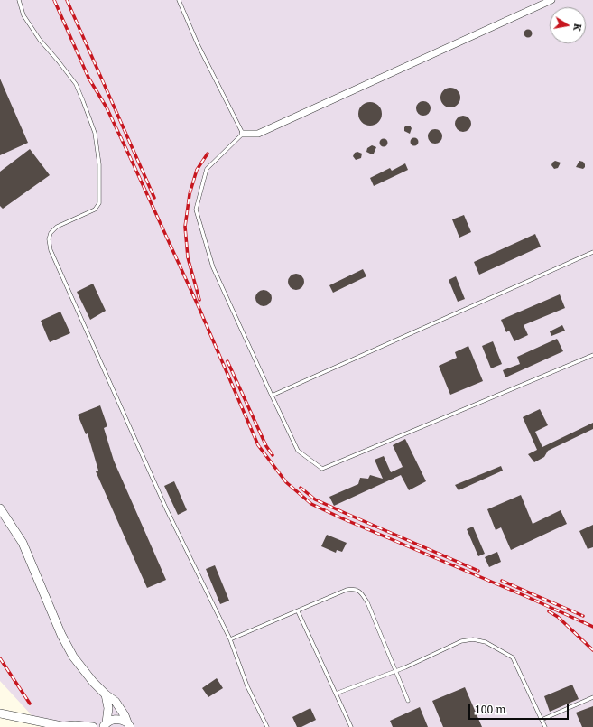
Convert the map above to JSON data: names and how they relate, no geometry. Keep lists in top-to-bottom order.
{
  "scale_bar": "100 m",
  "north": "right"
}
